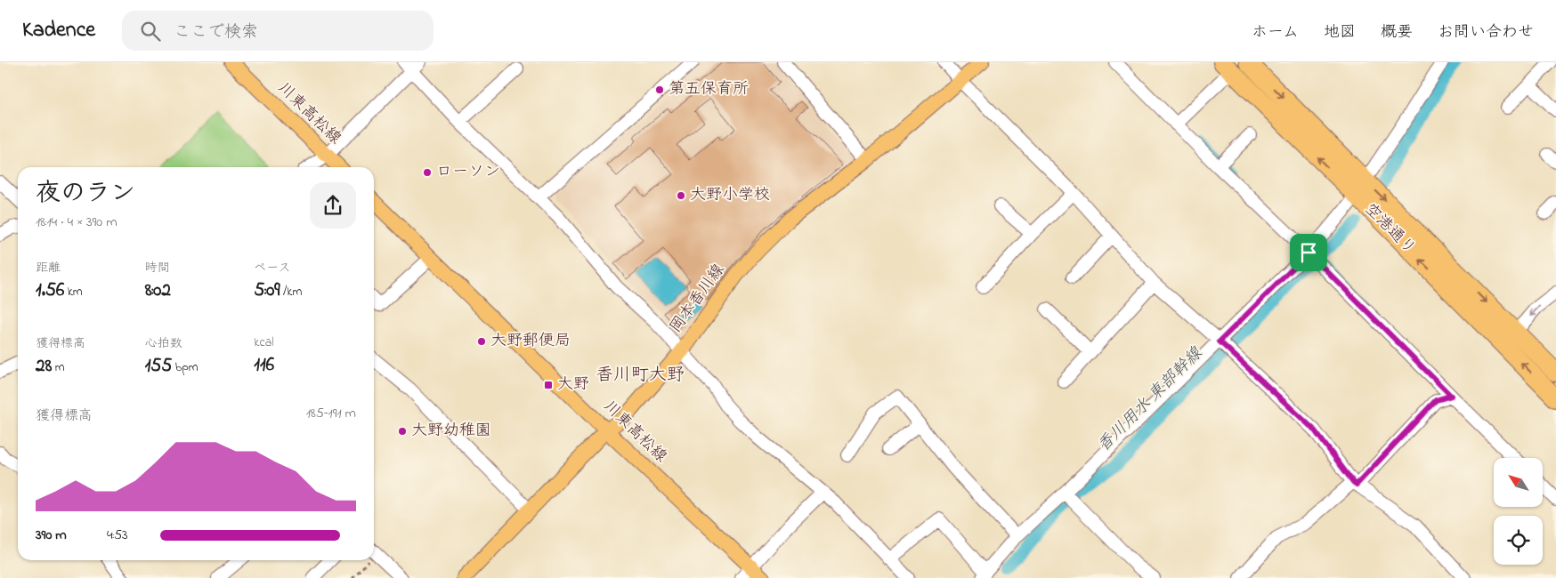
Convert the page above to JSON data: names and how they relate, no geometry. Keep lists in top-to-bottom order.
{
  "streets": {
    "highway": ["空港通り"],
    "main road": ["川東高松線", "岡本香川線"]
  },
  "crossings": [
    ["川東高松線", "岡本香川線"]
  ],
  "districts": ["香川町大野"],
  "water": ["香川用水 東部幹線"],
  "places": {
    "other": [
      "第五保育所",
      "ローソン",
      "大野小学校",
      "大野郵便局",
      "大野幼稚園"
    ],
    "transit": ["大野"]
  },
  "north": "top left",
  "page": {
    "header": "Kadence",
    "search": "ここで検索",
    "nav": [
      "ホーム",
      "地図",
      "概要",
      "お問い合わせ"
    ],
    "heading": ["夜のラン", "18:14 · 4 × 390 m"],
    "stats": [
      ["距離", "1.56 km"],
      ["時間", "8:02"],
      ["ペース", "5:09 /km"],
      ["獲得標高", "28 m"],
      ["心拍数", "155 bpm"],
      ["kcal", "116"]
    ],
    "chart": ["獲得標高", "185–191 m"],
    "list": [
      {
        "name": "390 m",
        "note": "4:53"
      }
    ]
  }
}
